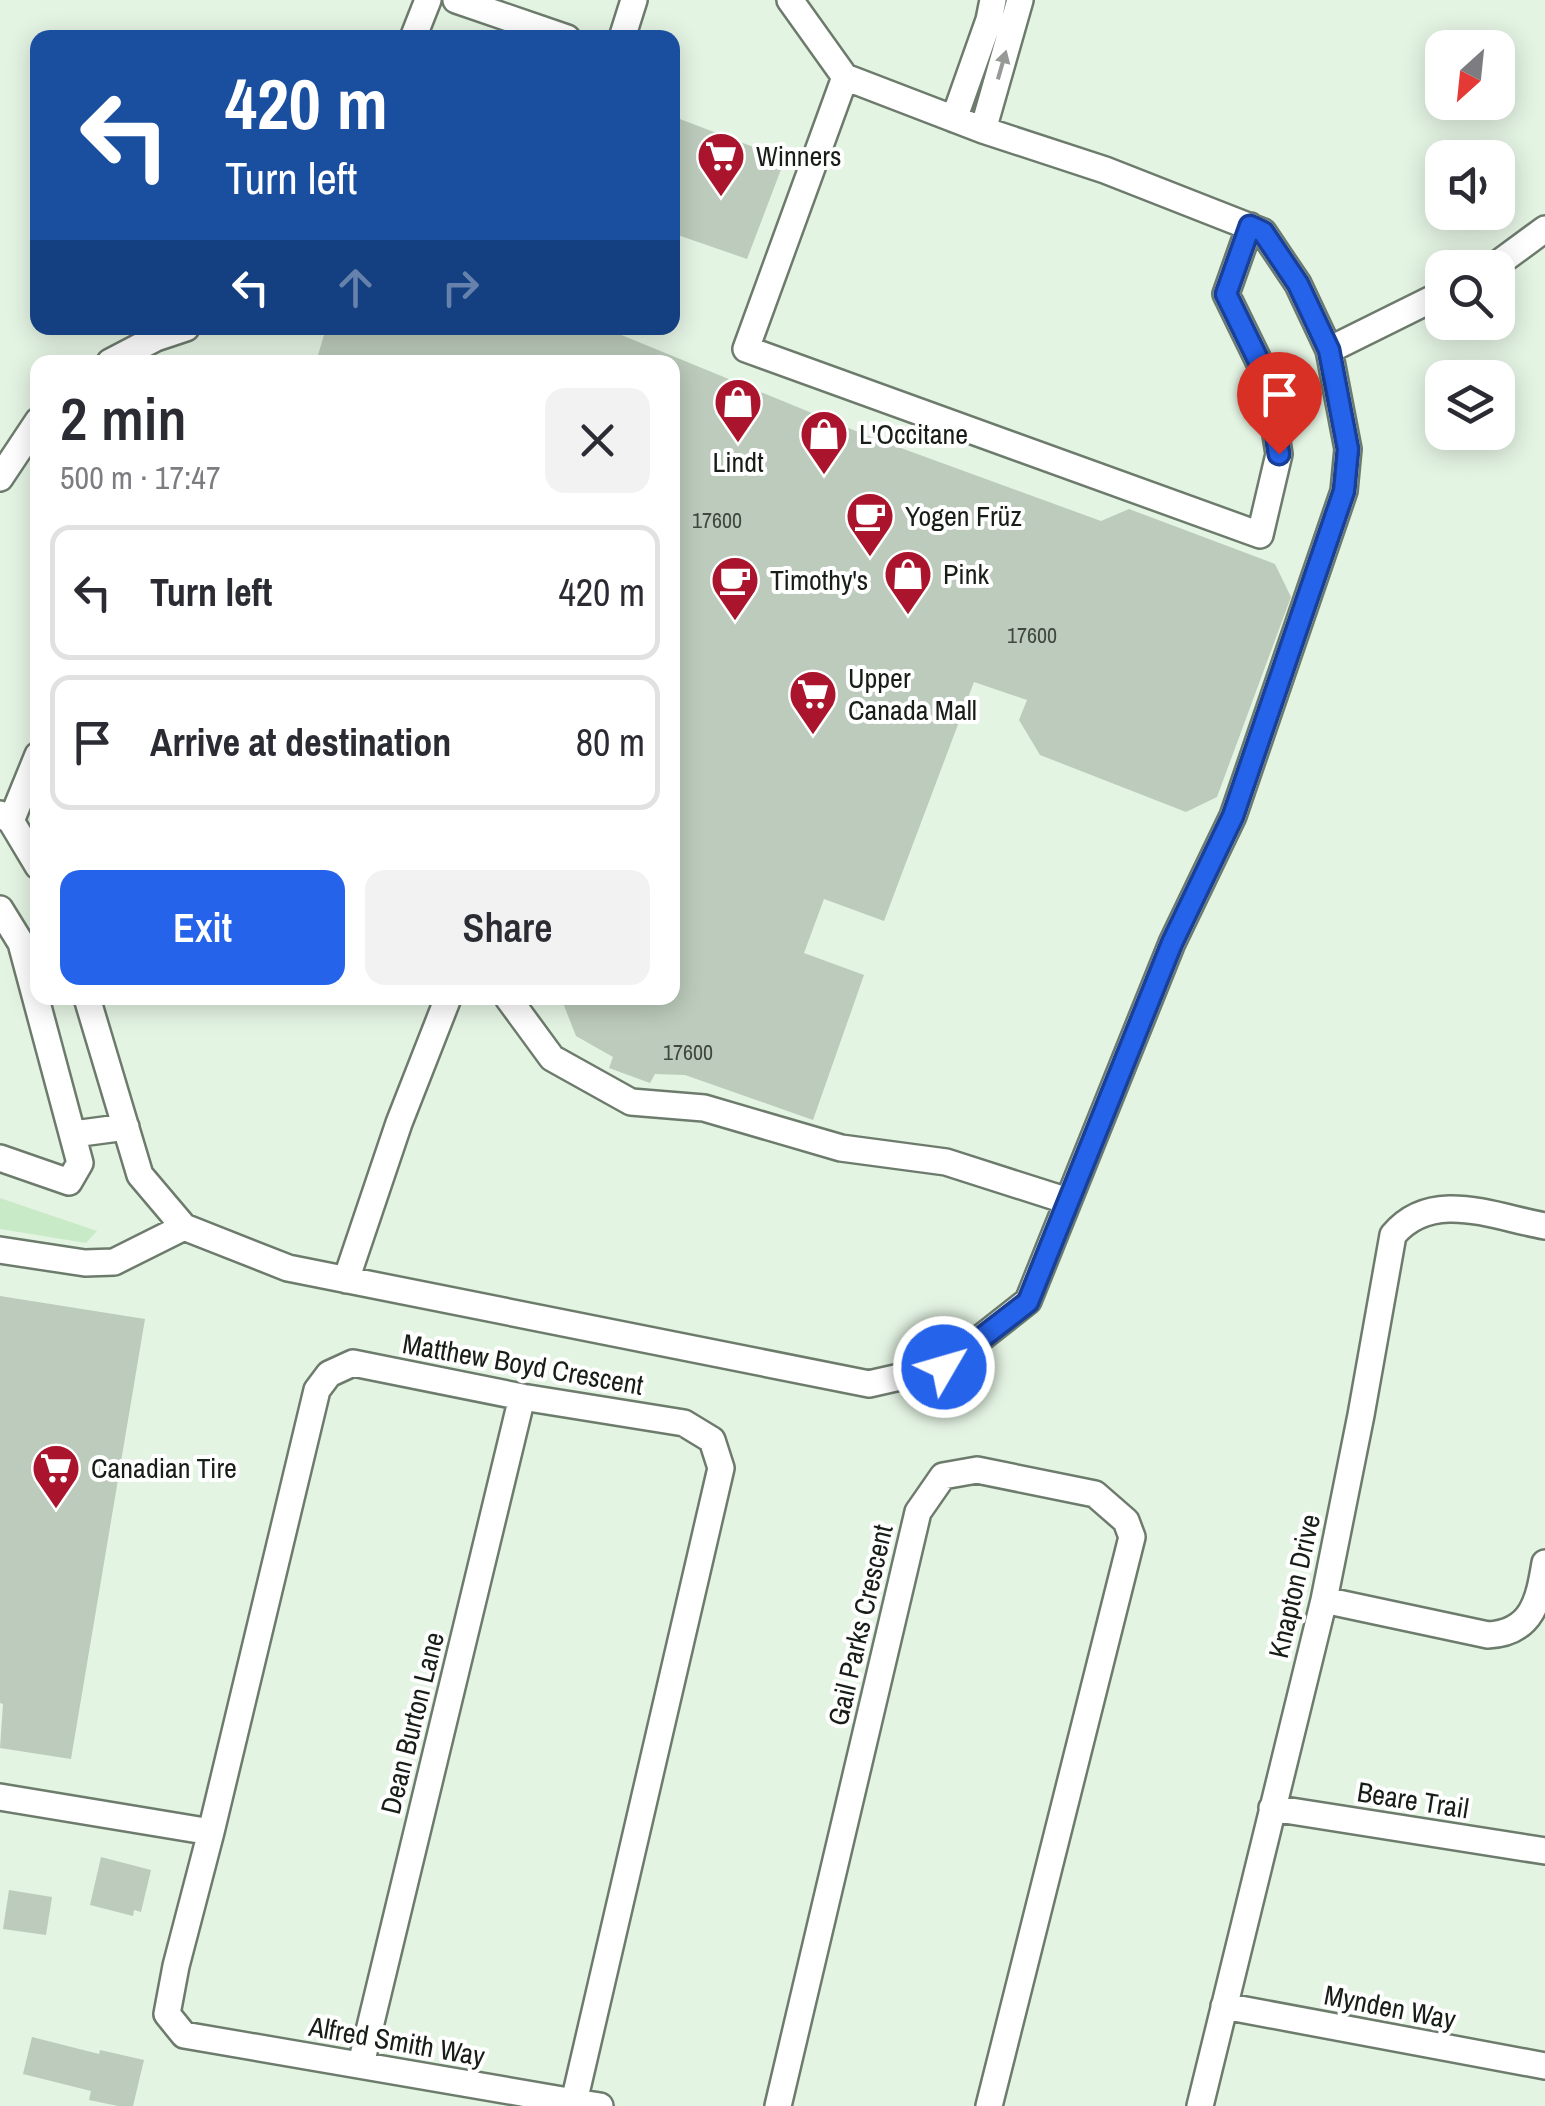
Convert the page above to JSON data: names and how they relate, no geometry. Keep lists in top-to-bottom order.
{
  "streets": {
    "street": [
      "Matthew Boyd Crescent",
      "Knapton Drive",
      "Gail Parks Crescent",
      "Dean Burton Lane",
      "Beare Trail",
      "Mynden Way",
      "Alfred Smith Way"
    ]
  },
  "crossings": [
    ["Matthew Boyd Crescent", "Dean Burton Lane"],
    ["Matthew Boyd Crescent", "Alfred Smith Way"],
    ["Knapton Drive", "Beare Trail"],
    ["Knapton Drive", "Mynden Way"],
    ["Dean Burton Lane", "Alfred Smith Way"]
  ],
  "places": {
    "supermarket": ["Winners", "Upper Canada Mall", "Canadian Tire"],
    "shop": ["Lindt", "L'Occitane", "Pink"],
    "cafe": ["Yogen Früz", "Timothy's"]
  },
  "house_numbers": ["17600", "17600", "17600"],
  "north": "bottom left",
  "page": {
    "turn": ["420 m", "Turn left"],
    "heading": ["2 min", "500 m · 17:47"],
    "list": [
      {
        "name": "Turn left",
        "value": "420 m"
      },
      {
        "name": "Arrive at destination",
        "value": "80 m"
      }
    ],
    "buttons": ["Exit", "Share"]
  }
}
